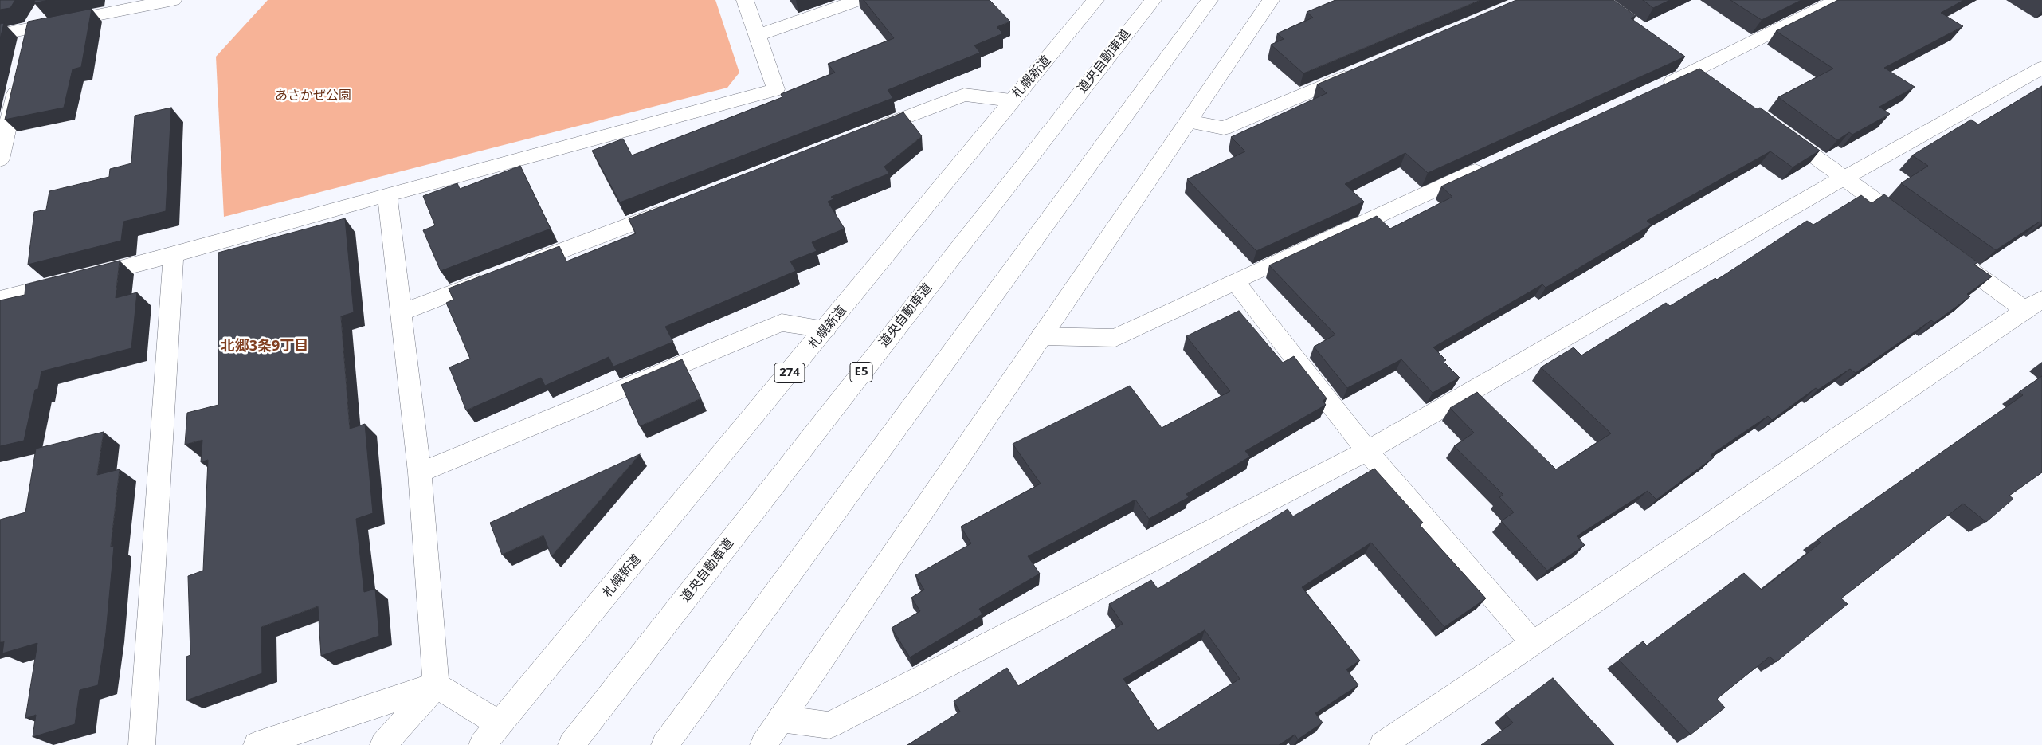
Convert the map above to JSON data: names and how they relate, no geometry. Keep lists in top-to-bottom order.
{
  "streets": {
    "main road": [
      "道央自動車道",
      "札幌新道",
      "E5",
      "274"
    ]
  },
  "districts": ["北郷3条9丁目"],
  "parks": ["あさかぜ公園"]
}
